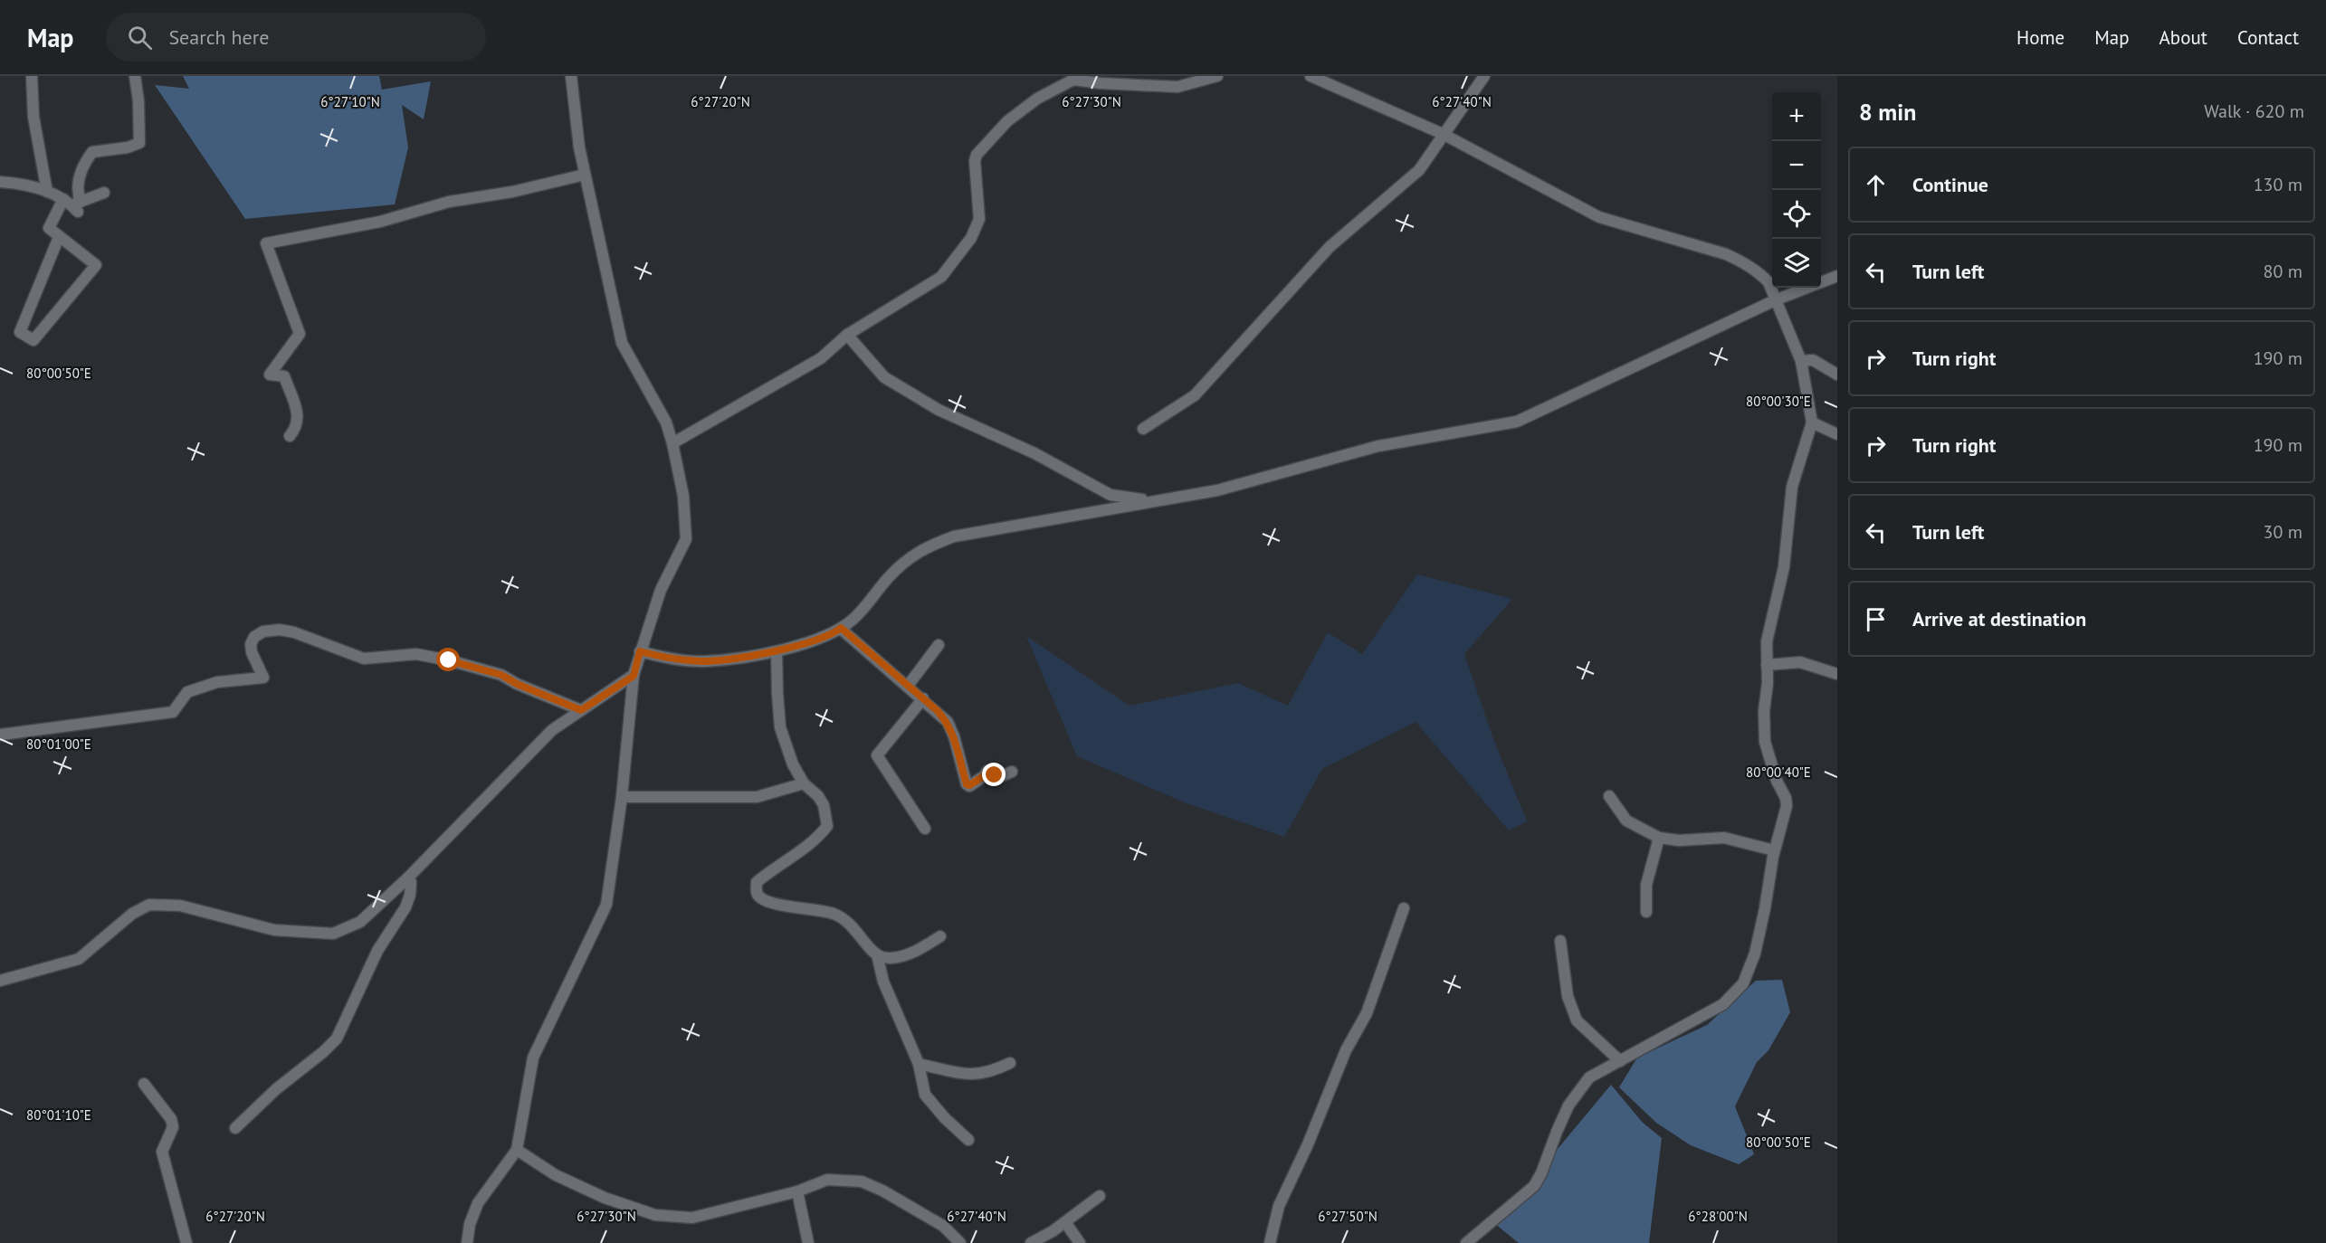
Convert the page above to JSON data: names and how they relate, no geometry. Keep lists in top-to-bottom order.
{
  "page": {
    "header": "Map",
    "search": "Search here",
    "nav": [
      "Home",
      "Map",
      "About",
      "Contact"
    ],
    "heading": ["8 min", "Walk · 620 m"],
    "map_buttons": ["+", "−"],
    "list": [
      ["Continue", "130 m"],
      ["Turn left", "80 m"],
      ["Turn right", "190 m"],
      ["Turn right", "190 m"],
      ["Turn left", "30 m"],
      "Arrive at destination"
    ]
  },
  "coordinates": [
    "6°27'10\"N",
    "6°27'20\"N",
    "6°27'30\"N",
    "6°27'40\"N",
    "80°00'50\"E",
    "80°00'30\"E",
    "80°01'00\"E",
    "80°00'40\"E",
    "80°01'10\"E",
    "6°27'50\"N",
    "6°28'00\"N"
  ]
}
